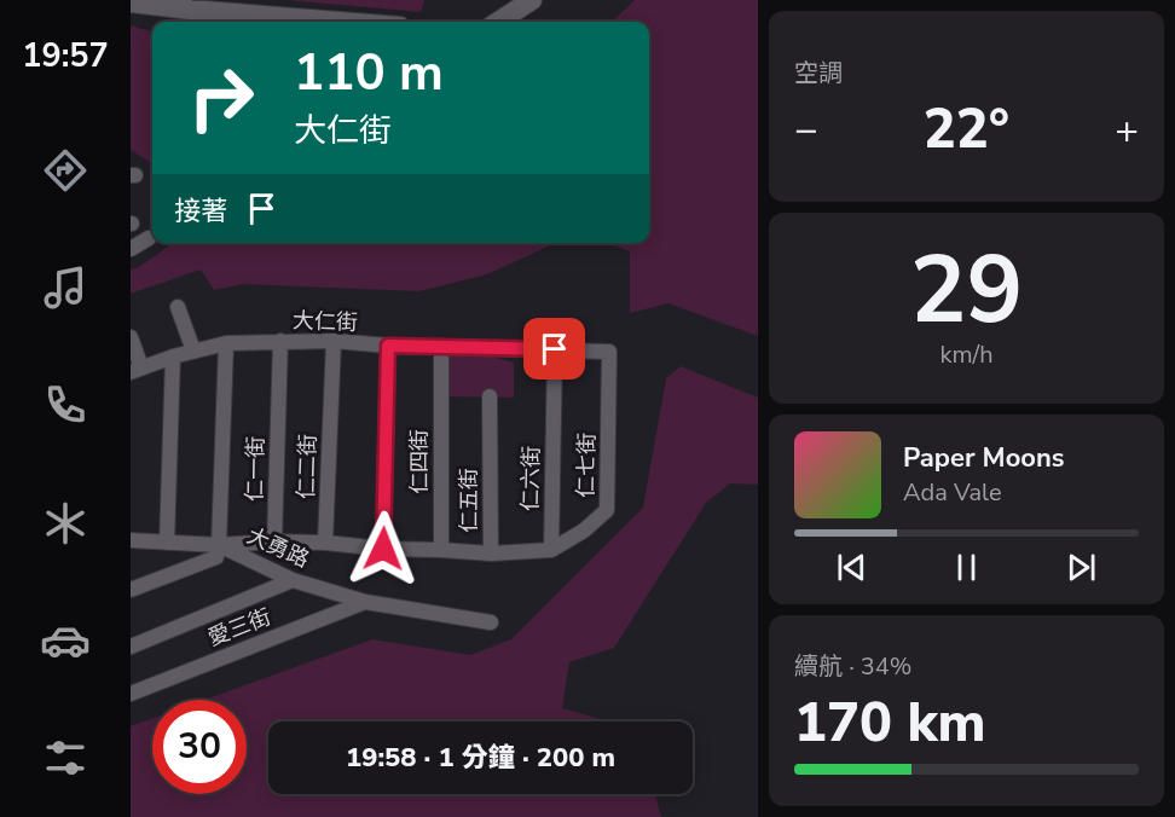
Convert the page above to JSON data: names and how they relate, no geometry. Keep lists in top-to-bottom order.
{
  "streets": {
    "street": [
      "大仁街",
      "仁四街",
      "仁七街",
      "仁二街",
      "仁一街",
      "仁六街",
      "仁五街",
      "大勇路",
      "愛三街"
    ]
  },
  "crossings": [
    ["大仁街", "仁七街"],
    ["大仁街", "仁二街"],
    ["大仁街", "仁一街"],
    ["大仁街", "仁六街"],
    ["仁四街", "仁五街"],
    ["仁七街", "仁六街"],
    ["大勇路", "愛三街"]
  ],
  "page": {
    "tabs": "19:57",
    "tile": [
      "空調",
      ["29", "km/h"],
      ["續航 · 34%", "170 km"]
    ],
    "turn": ["110 m", "大仁街"],
    "heat": ["−", "22°", "+"],
    "then": "接著",
    "song": ["Paper Moons", "Ada Vale"],
    "limit": "30",
    "trip": "19:58 · 1 分鐘 · 200 m"
  }
}
